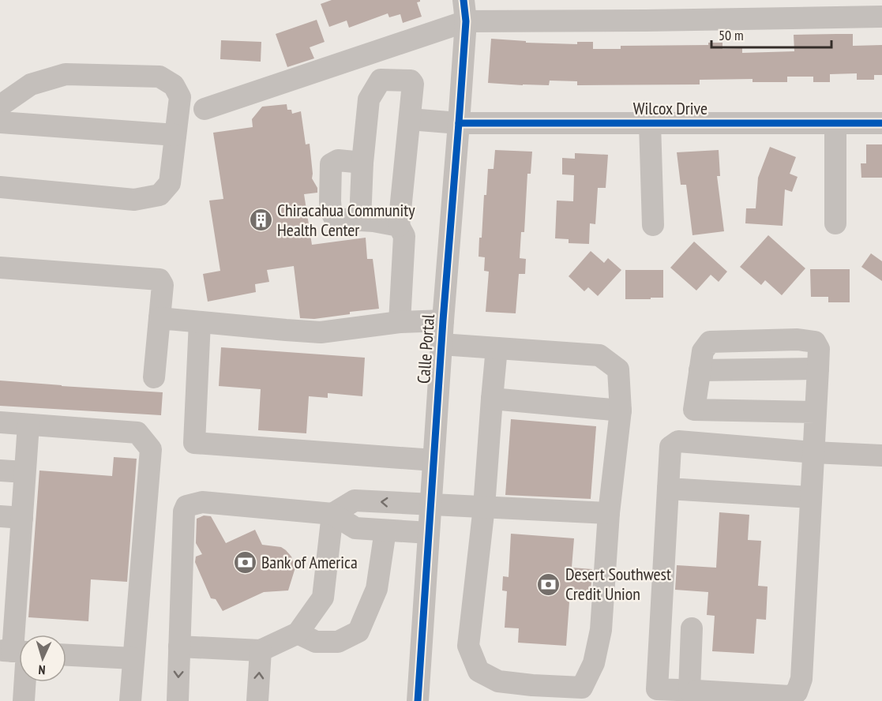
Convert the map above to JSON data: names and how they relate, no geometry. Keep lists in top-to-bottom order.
{
  "streets": {
    "street": ["Wilcox Drive", "Calle Portal"]
  },
  "crossings": [
    ["Wilcox Drive", "Calle Portal"]
  ],
  "places": {
    "building": ["Chiracahua Community Health Center"],
    "bank": ["Bank of America", "Desert Southwest Credit Union"]
  },
  "scale_bar": "50 m",
  "north": "bottom"
}
